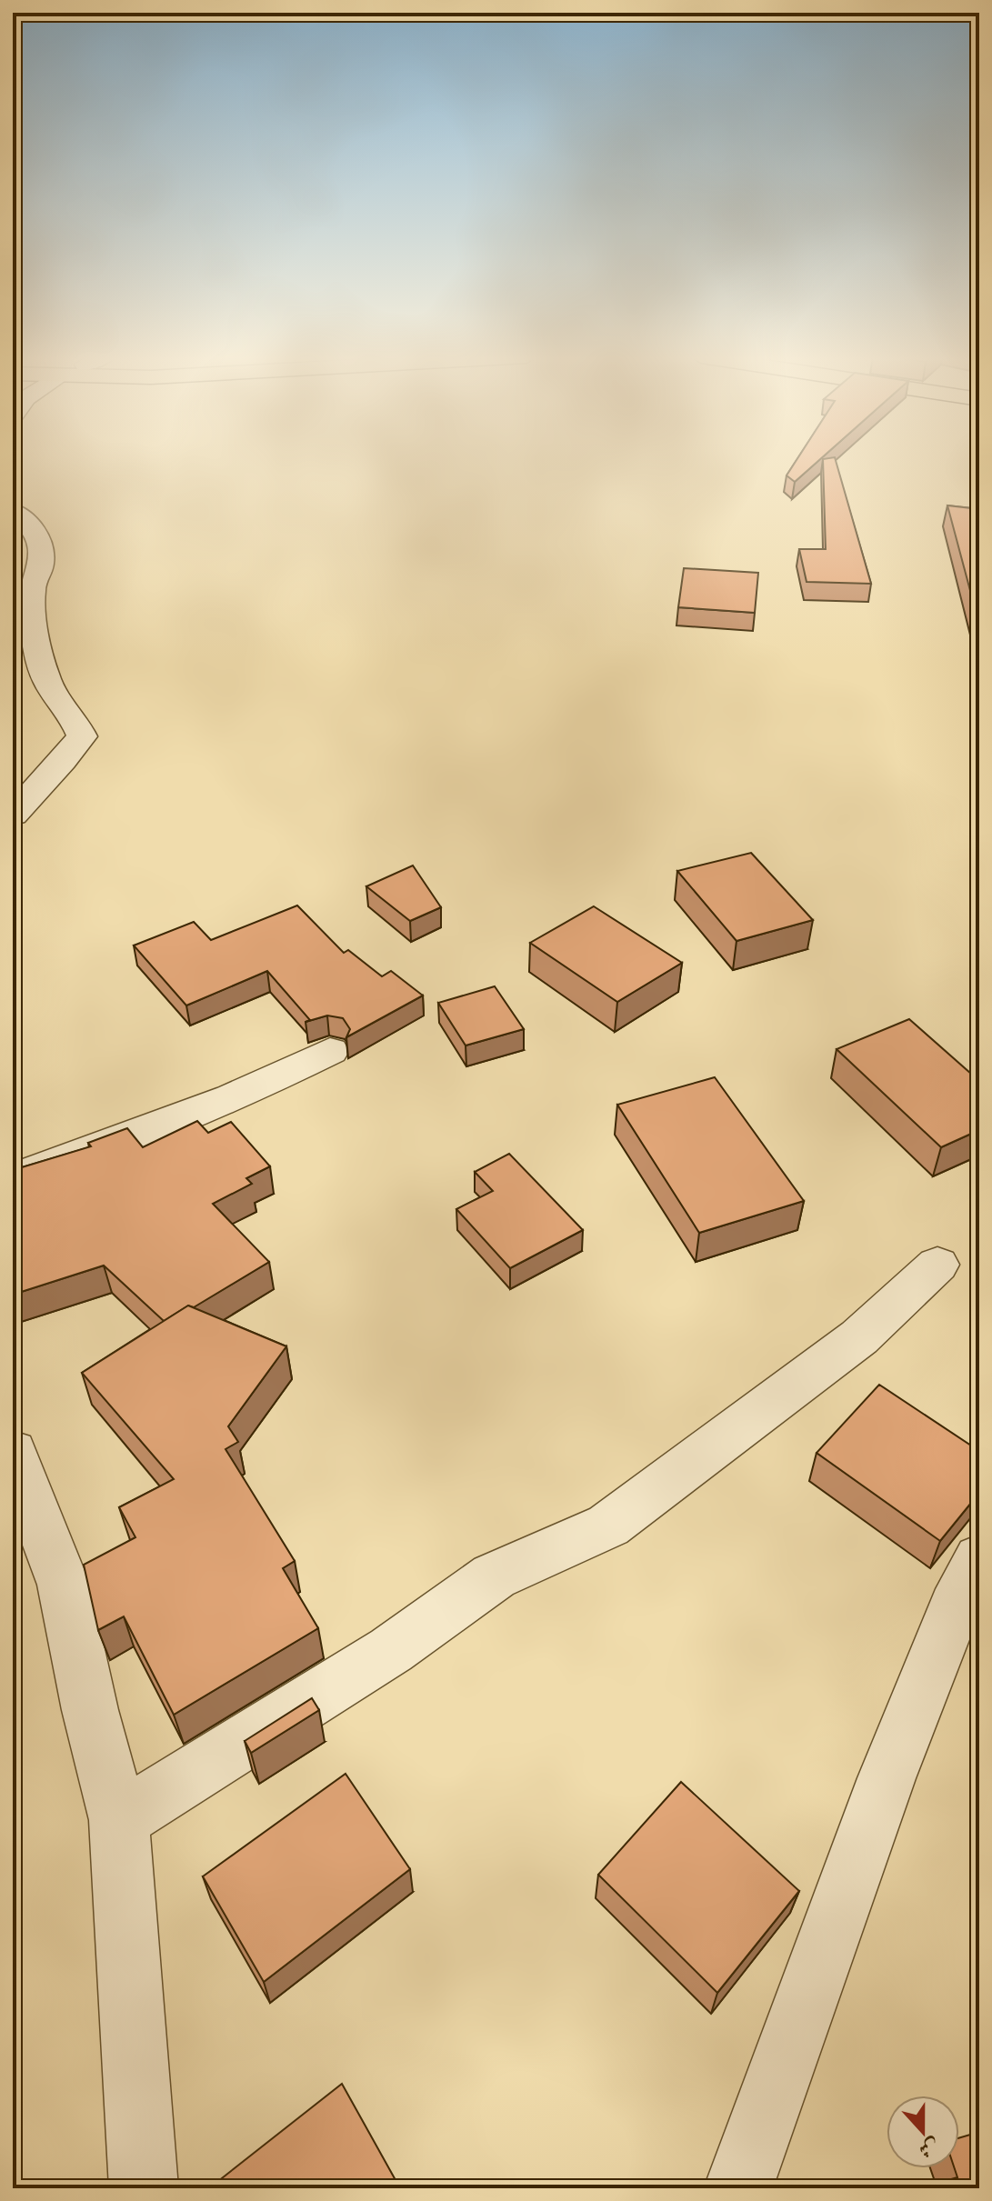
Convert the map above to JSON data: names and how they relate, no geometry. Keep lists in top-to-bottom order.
{
  "north": "bottom"
}
